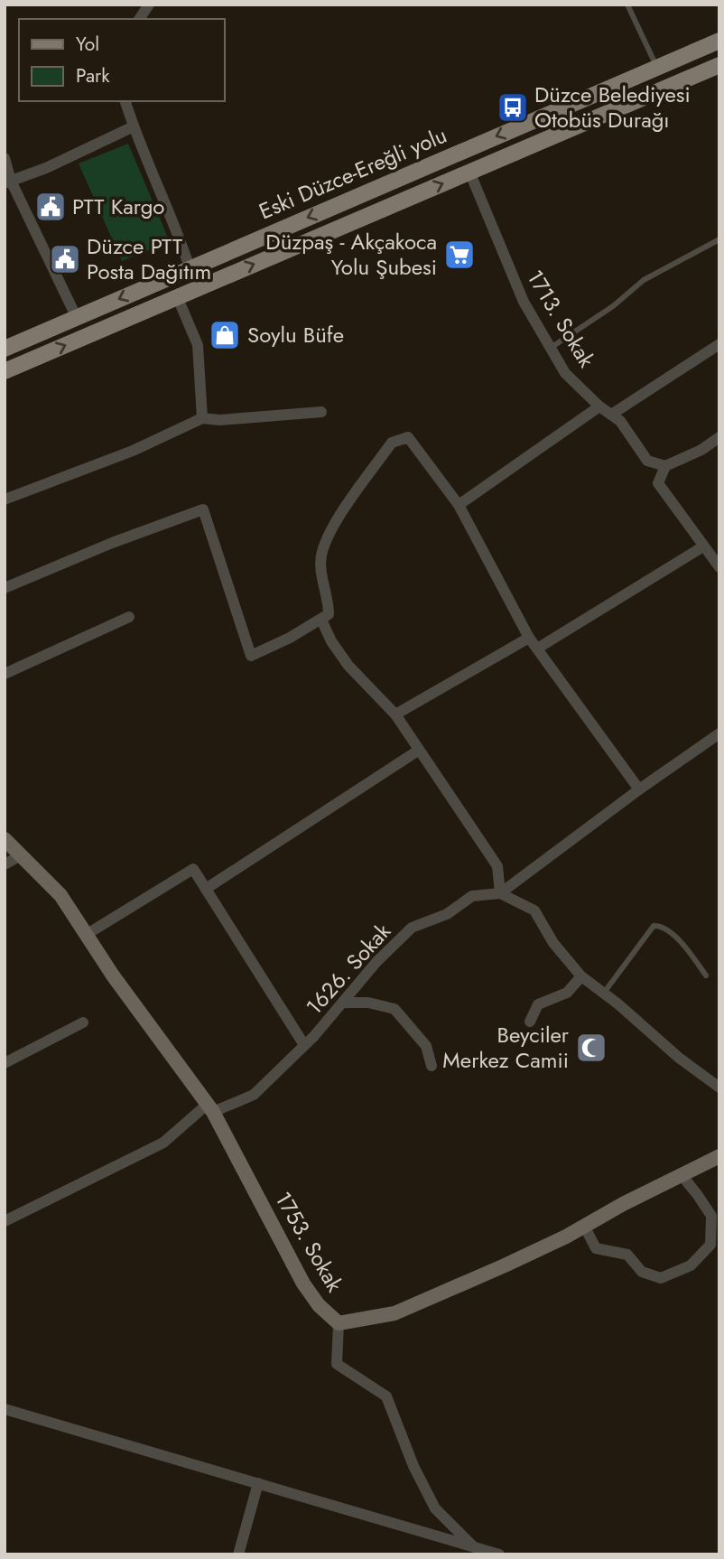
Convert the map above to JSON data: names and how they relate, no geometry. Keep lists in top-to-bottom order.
{
  "streets": {
    "main road": ["Eski Düzce-Ereğli yolu"],
    "street": ["1713. Sokak", "1626. Sokak", "1753. Sokak"]
  },
  "crossings": [
    ["Eski Düzce-Ereğli yolu", "1713. Sokak"],
    ["1626. Sokak", "1753. Sokak"]
  ],
  "places": {
    "bus stop": ["Düzce Belediyesi Otobüs Durağı"],
    "public building": ["PTT Kargo", "Düzce PTT Posta Dağıtım"],
    "supermarket": ["Düzpaş - Akçakoca Yolu Şubesi"],
    "shop": ["Soylu Büfe"],
    "mosque": ["Beyciler Merkez Camii"]
  },
  "legend": ["Yol", "Park"]
}
